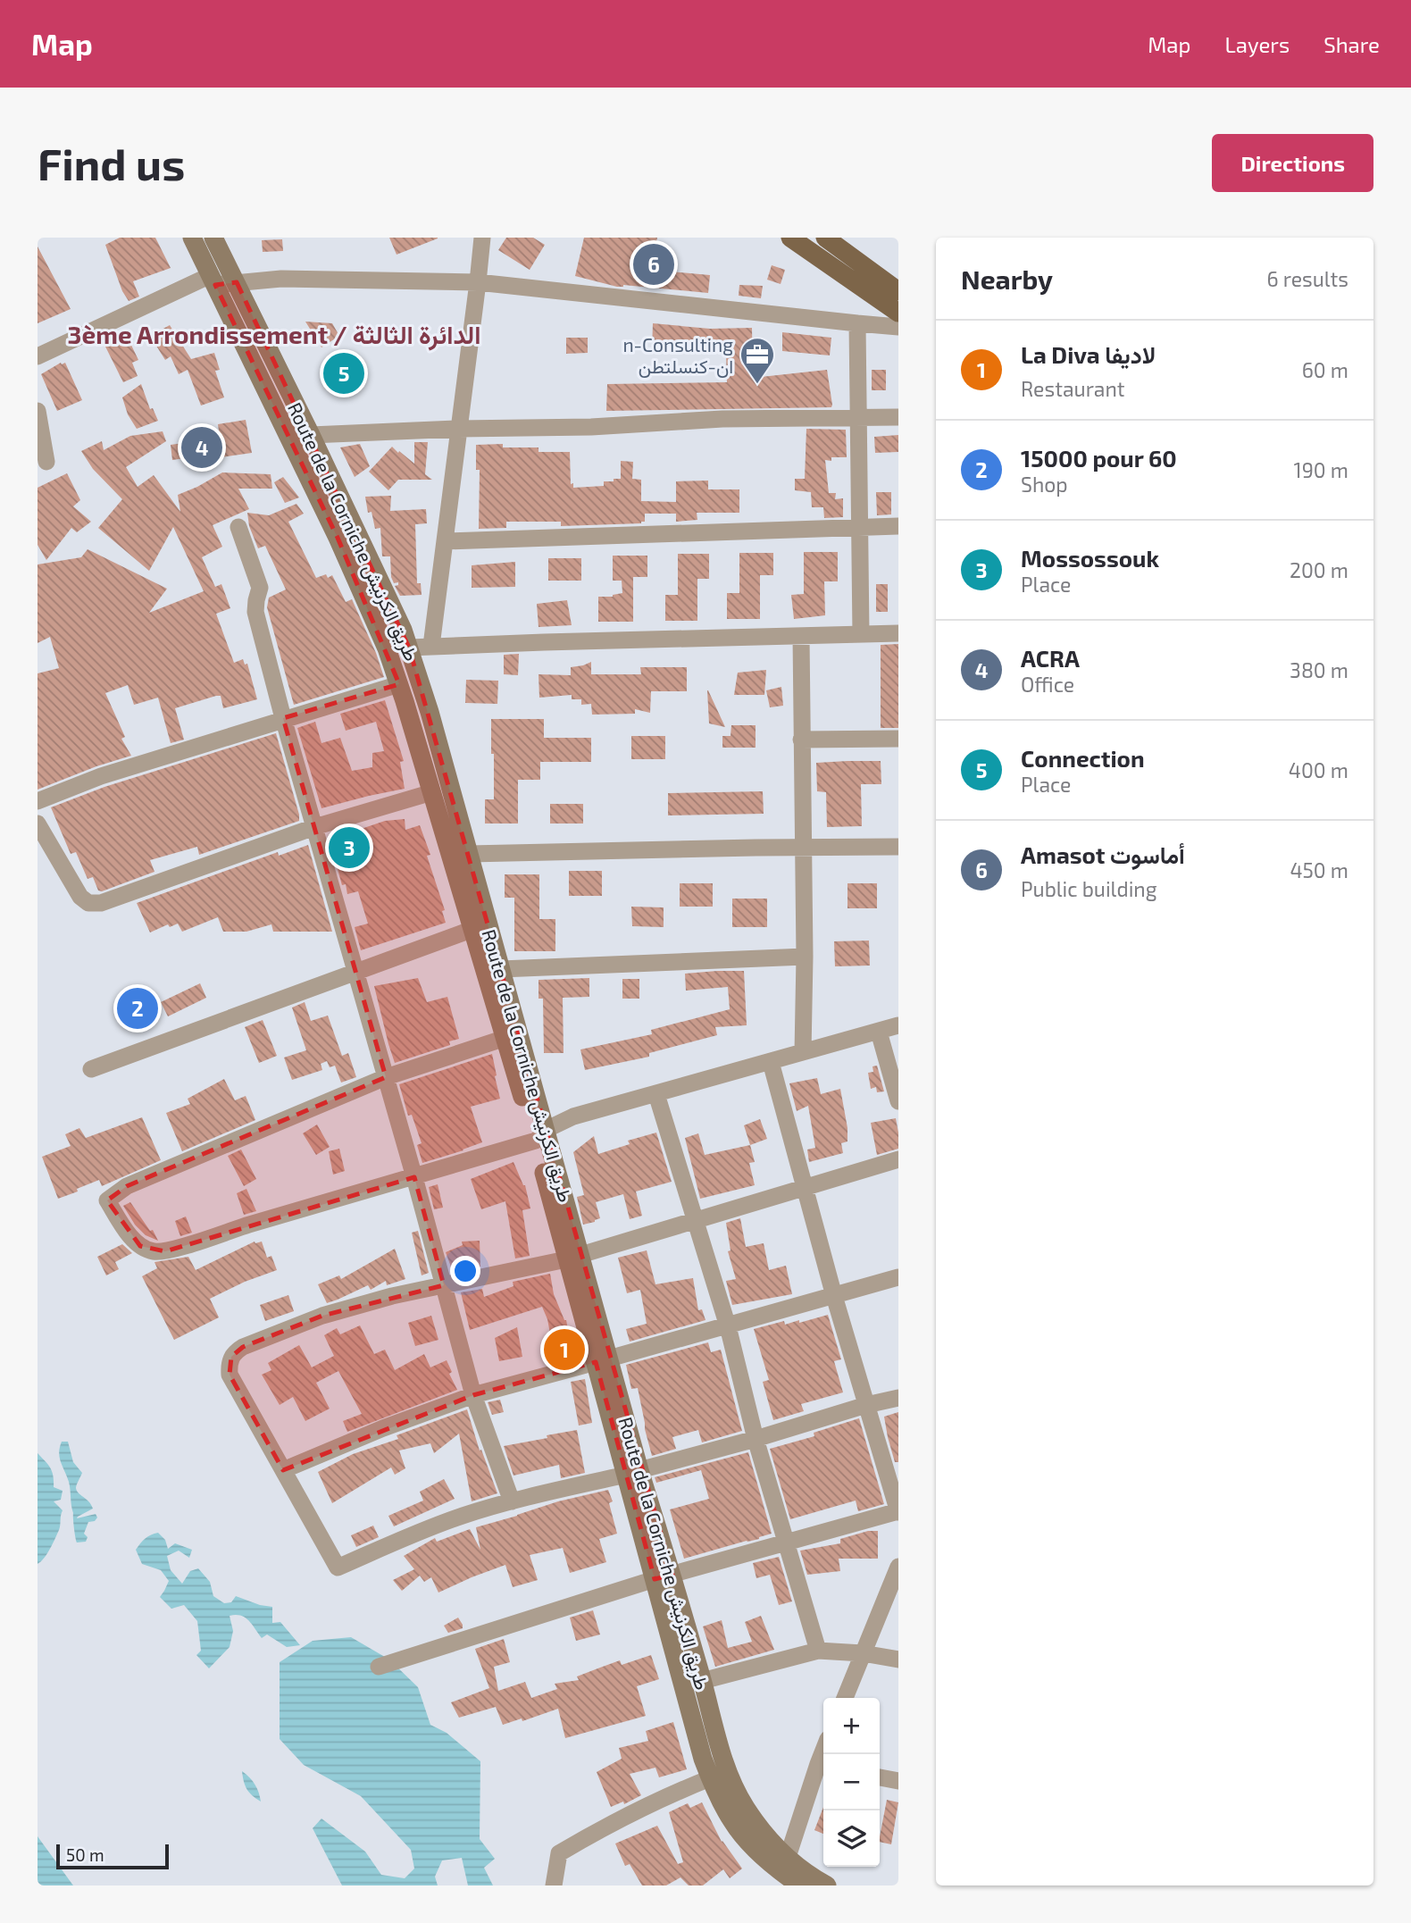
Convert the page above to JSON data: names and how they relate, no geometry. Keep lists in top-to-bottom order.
{
  "streets": {
    "street": ["Route de la Corniche طريق الكرنيش"]
  },
  "districts": ["3ème Arrondissement / الدائرة الثالثة"],
  "places": {
    "office": ["n-Consulting ان-كنسلتطن"]
  },
  "scale_bar": "50 m",
  "page": {
    "header": "Map",
    "nav": ["Map", "Layers", "Share"],
    "buttons": "Directions",
    "title": "Find us",
    "heading": ["Nearby", "6 results"],
    "pins": [
      "6",
      "5",
      "4",
      "3",
      "2",
      "1"
    ],
    "list": [
      {
        "mark": "1",
        "name": "La Diva لاديفا",
        "note": "Restaurant",
        "value": "60 m"
      },
      {
        "mark": "2",
        "name": "15000 pour 60",
        "note": "Shop",
        "value": "190 m"
      },
      {
        "mark": "3",
        "name": "Mossossouk",
        "note": "Place",
        "value": "200 m"
      },
      {
        "mark": "4",
        "name": "ACRA",
        "note": "Office",
        "value": "380 m"
      },
      {
        "mark": "5",
        "name": "Connection",
        "note": "Place",
        "value": "400 m"
      },
      {
        "mark": "6",
        "name": "Amasot أماسوت",
        "note": "Public building",
        "value": "450 m"
      }
    ],
    "map_buttons": ["+", "−"],
    "scale": "50 m"
  }
}
